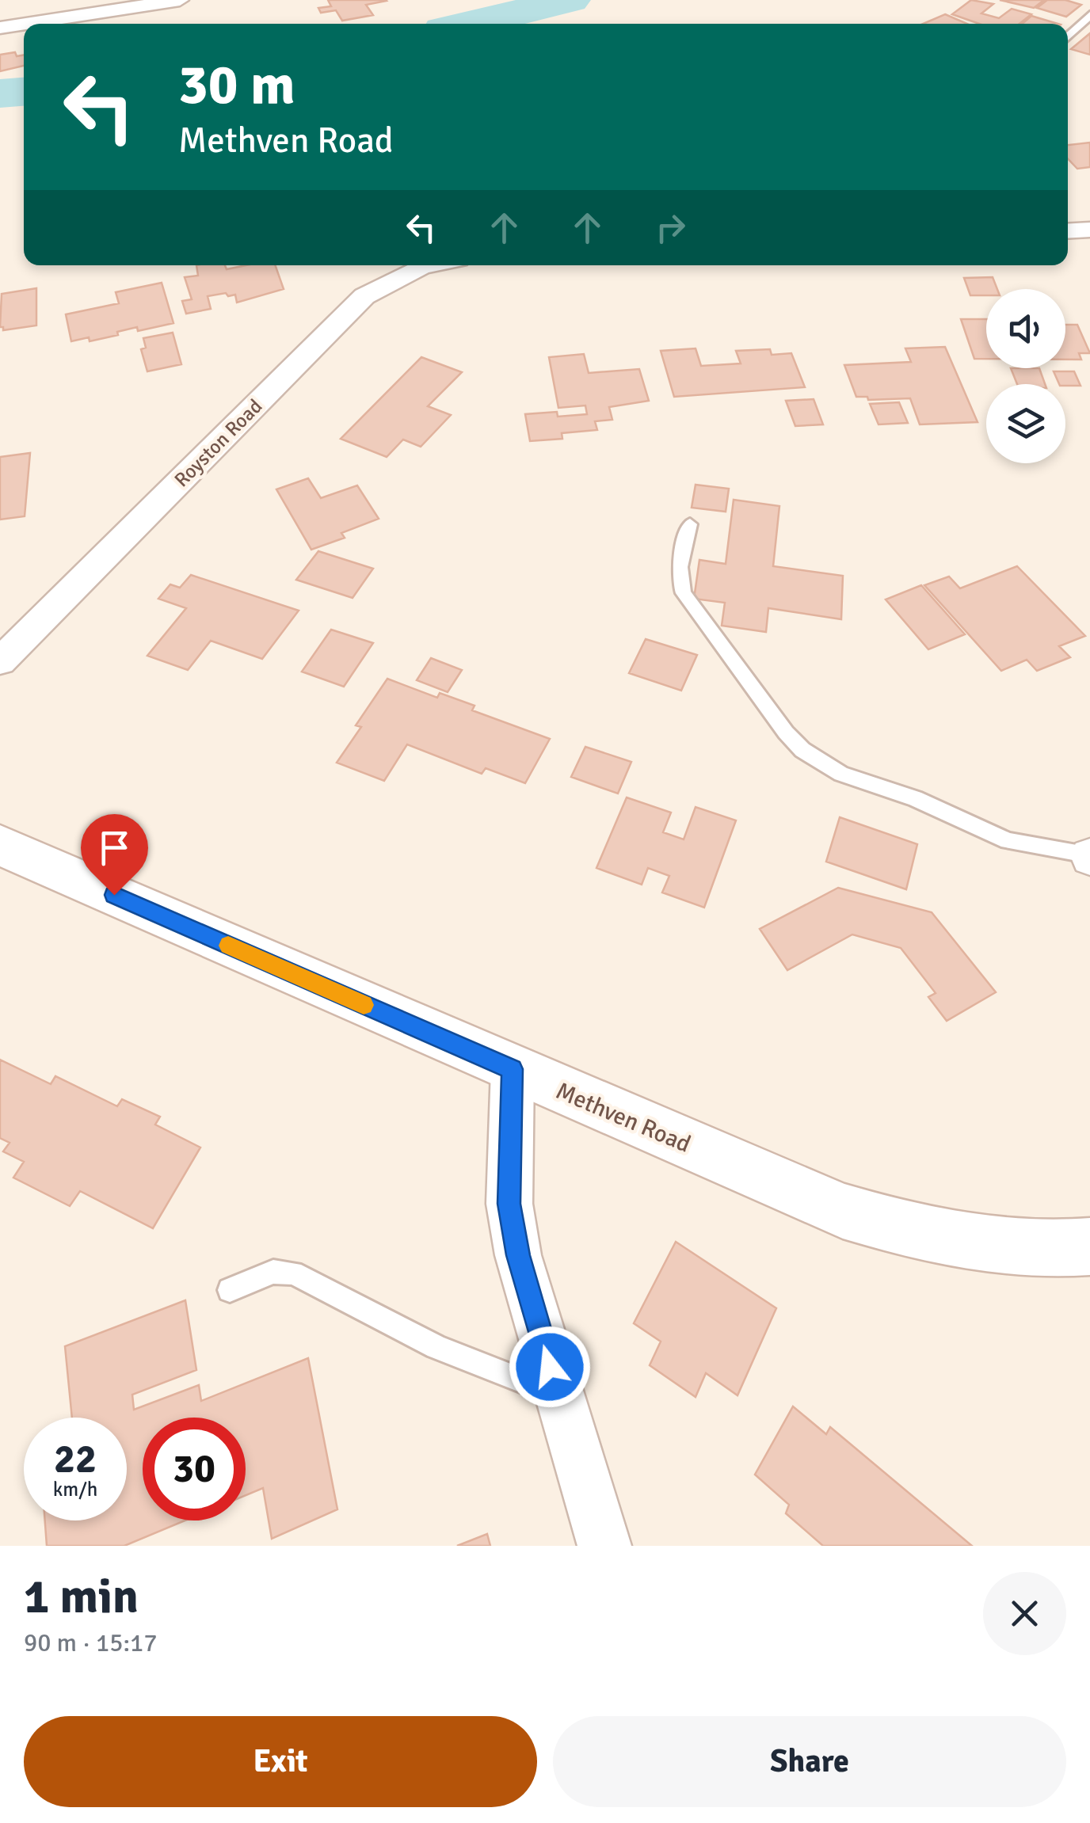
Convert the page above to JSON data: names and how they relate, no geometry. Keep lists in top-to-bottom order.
{
  "streets": {
    "street": ["Royston Road", "Methven Road"]
  },
  "page": {
    "turn": ["30 m", "Methven Road"],
    "speed": "22 km/h",
    "limit": "30",
    "heading": ["1 min", "90 m · 15:17"],
    "buttons": ["Exit", "Share"]
  }
}
